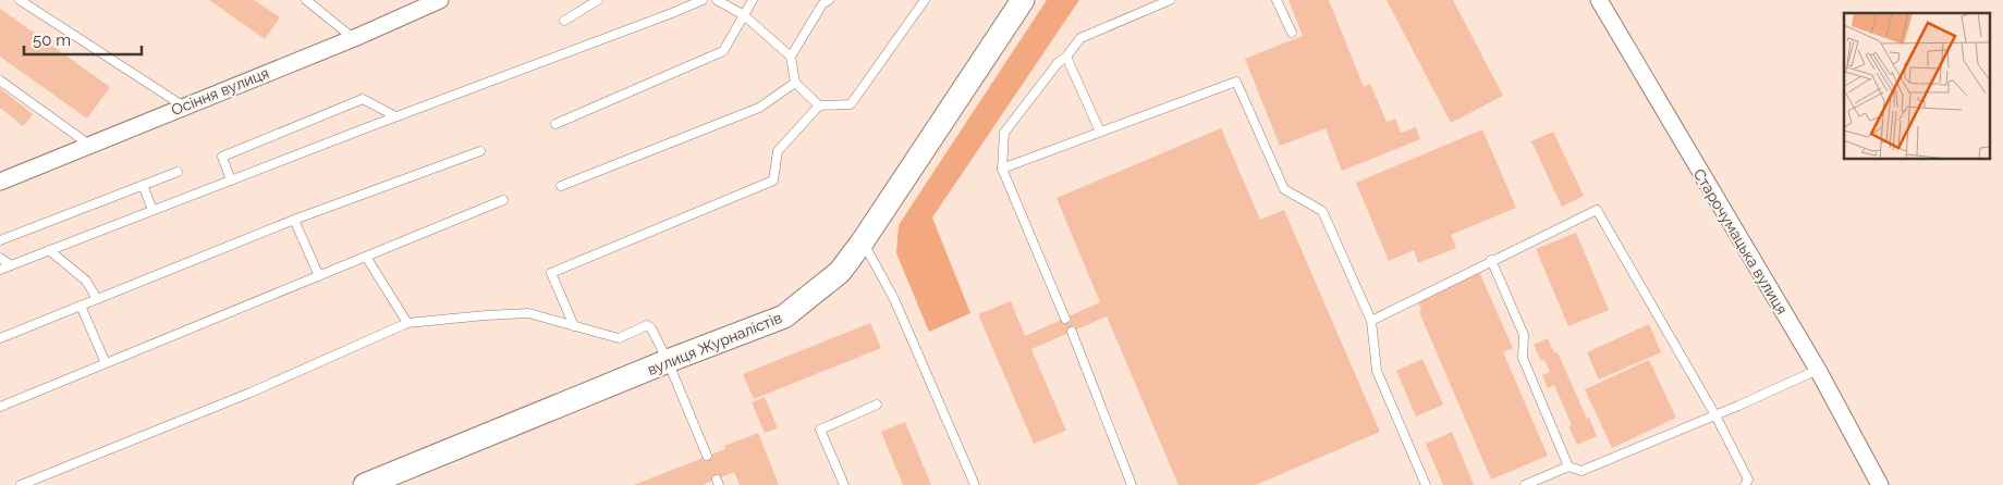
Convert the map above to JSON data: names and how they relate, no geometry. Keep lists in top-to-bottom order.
{
  "streets": {
    "street": ["Осіння вулиця", "Старочумацька вулиця", "вулиця Журналістів"]
  },
  "scale_bar": "50 m"
}
